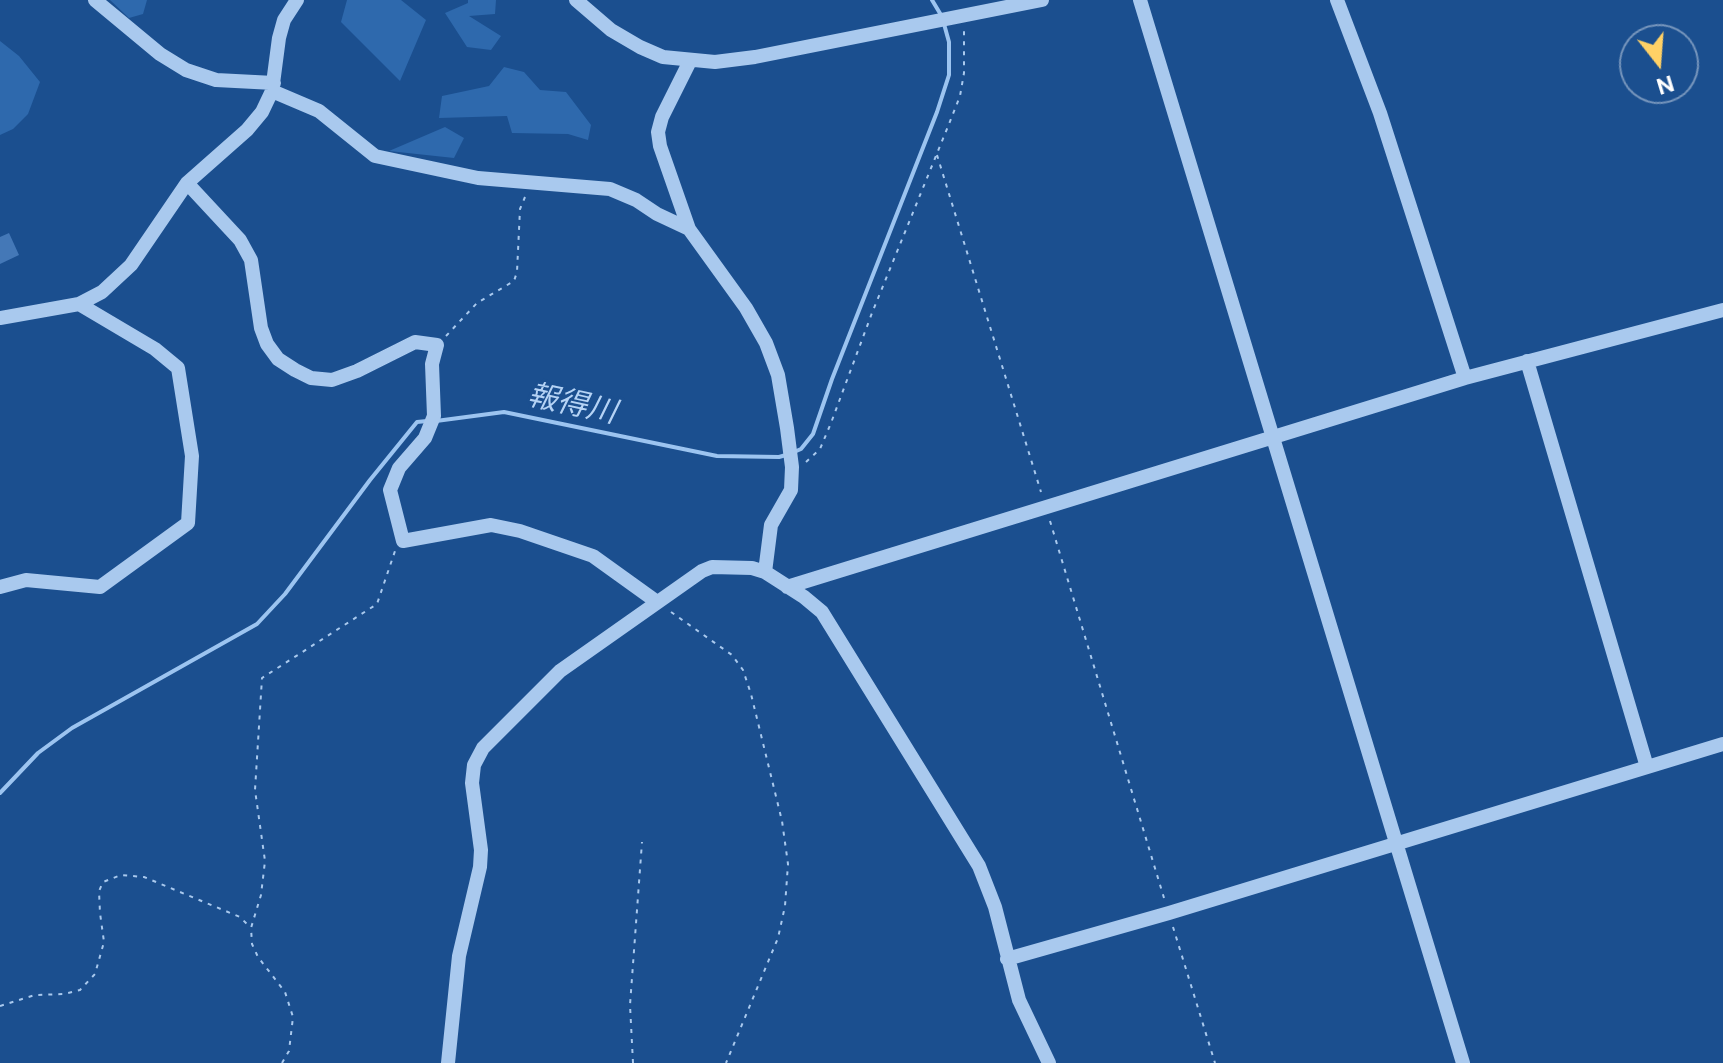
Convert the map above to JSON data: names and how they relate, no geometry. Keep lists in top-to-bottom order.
{
  "water": ["報得川"],
  "north": "bottom"
}
